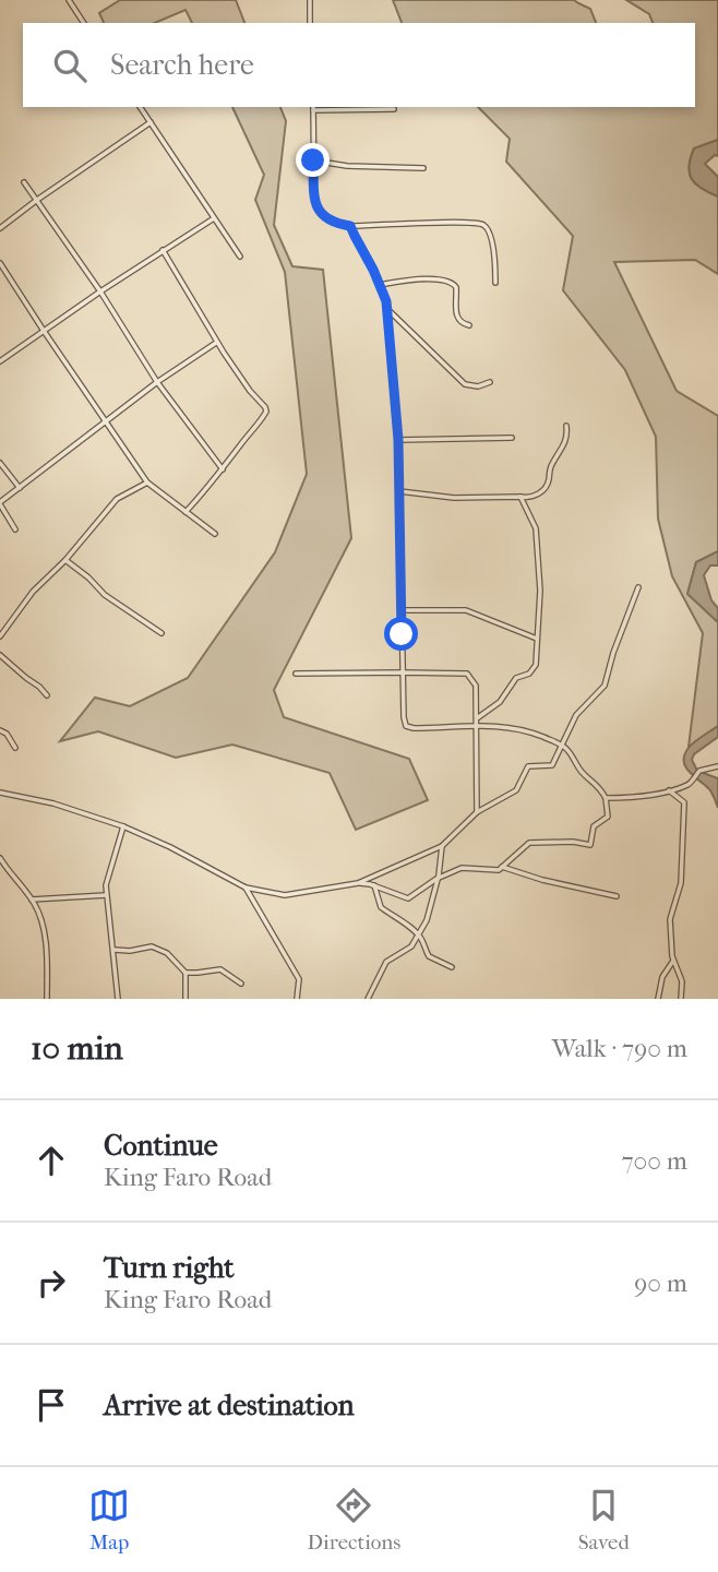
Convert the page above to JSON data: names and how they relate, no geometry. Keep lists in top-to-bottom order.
{
  "page": {
    "search": "Search here",
    "heading": ["10 min", "Walk · 790 m"],
    "list": [
      ["Continue", "King Faro Road", "700 m"],
      ["Turn right", "King Faro Road", "90 m"],
      "Arrive at destination"
    ],
    "nav": ["Map", "Directions", "Saved"]
  }
}
